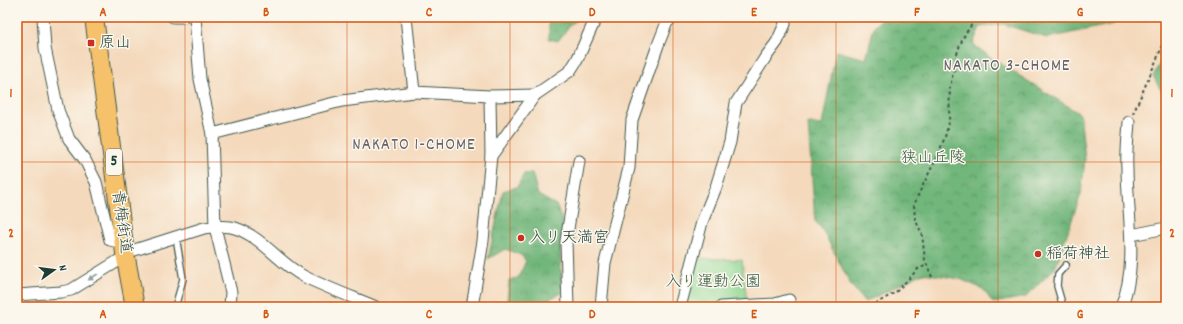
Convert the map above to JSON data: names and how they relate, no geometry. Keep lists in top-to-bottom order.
{
  "streets": {
    "main road": ["5", "青梅街道"]
  },
  "districts": ["NAKATO 3-CHOME", "NAKATO 1-CHOME"],
  "parks": ["狭山丘陵", "入り運動公園"],
  "places": {
    "transit": ["原山"],
    "other": ["入リ天満宮", "稲荷神社"]
  },
  "north": "right",
  "grid": {
    "columns": [
      "A",
      "B",
      "C",
      "D",
      "E",
      "F",
      "G"
    ],
    "rows": ["1", "2"]
  }
}
